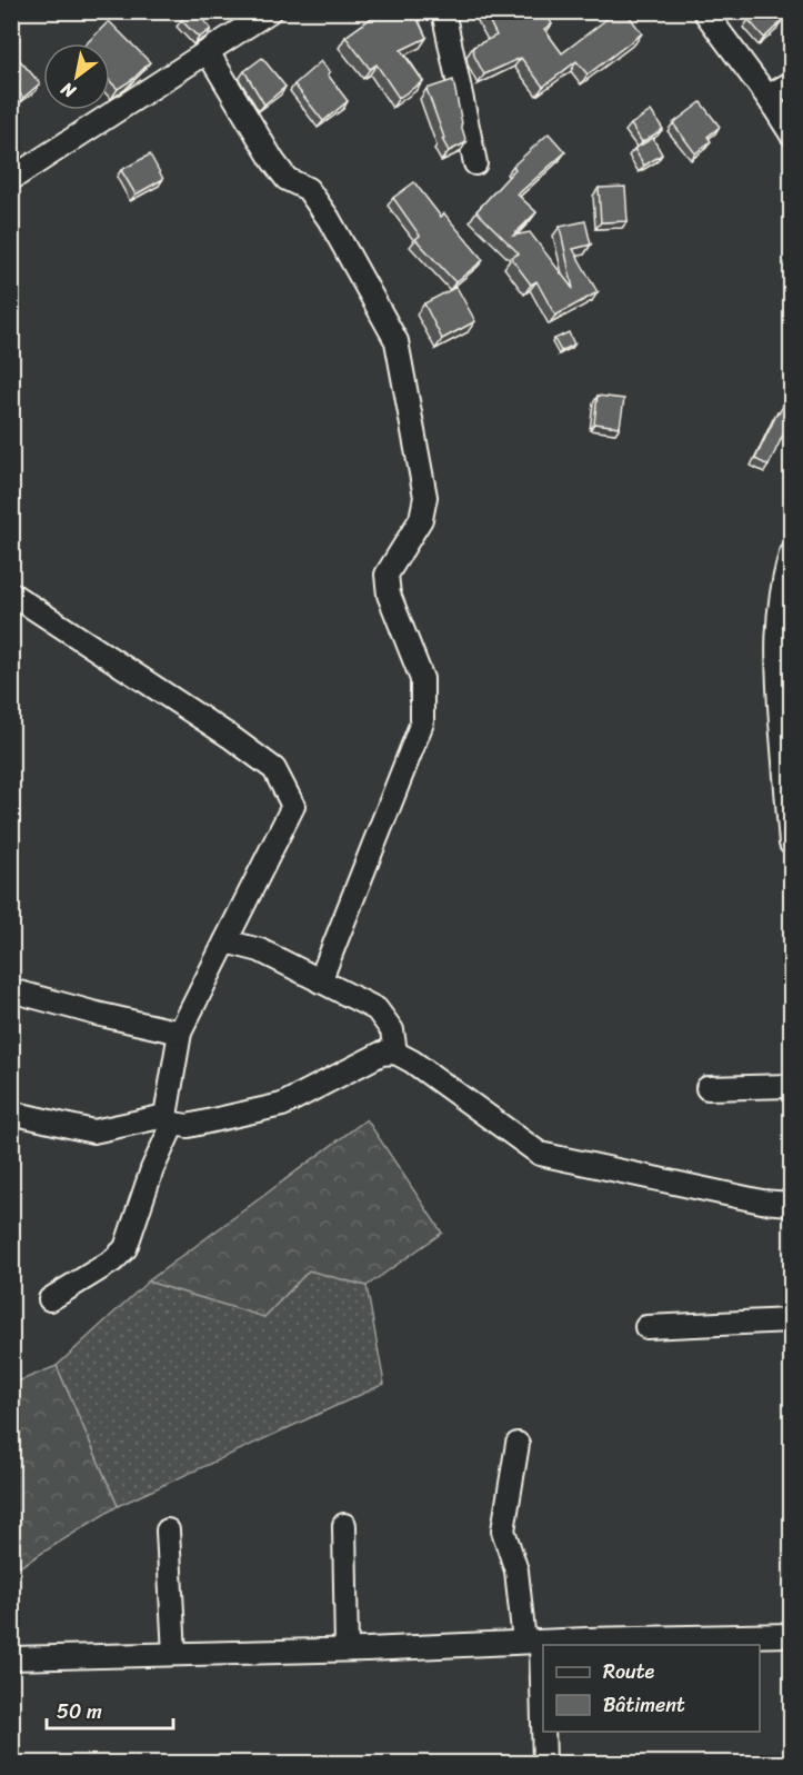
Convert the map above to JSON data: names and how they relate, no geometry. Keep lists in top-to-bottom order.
{
  "legend": ["Route", "Bâtiment"],
  "scale_bar": "50 m",
  "north": "bottom left"
}
